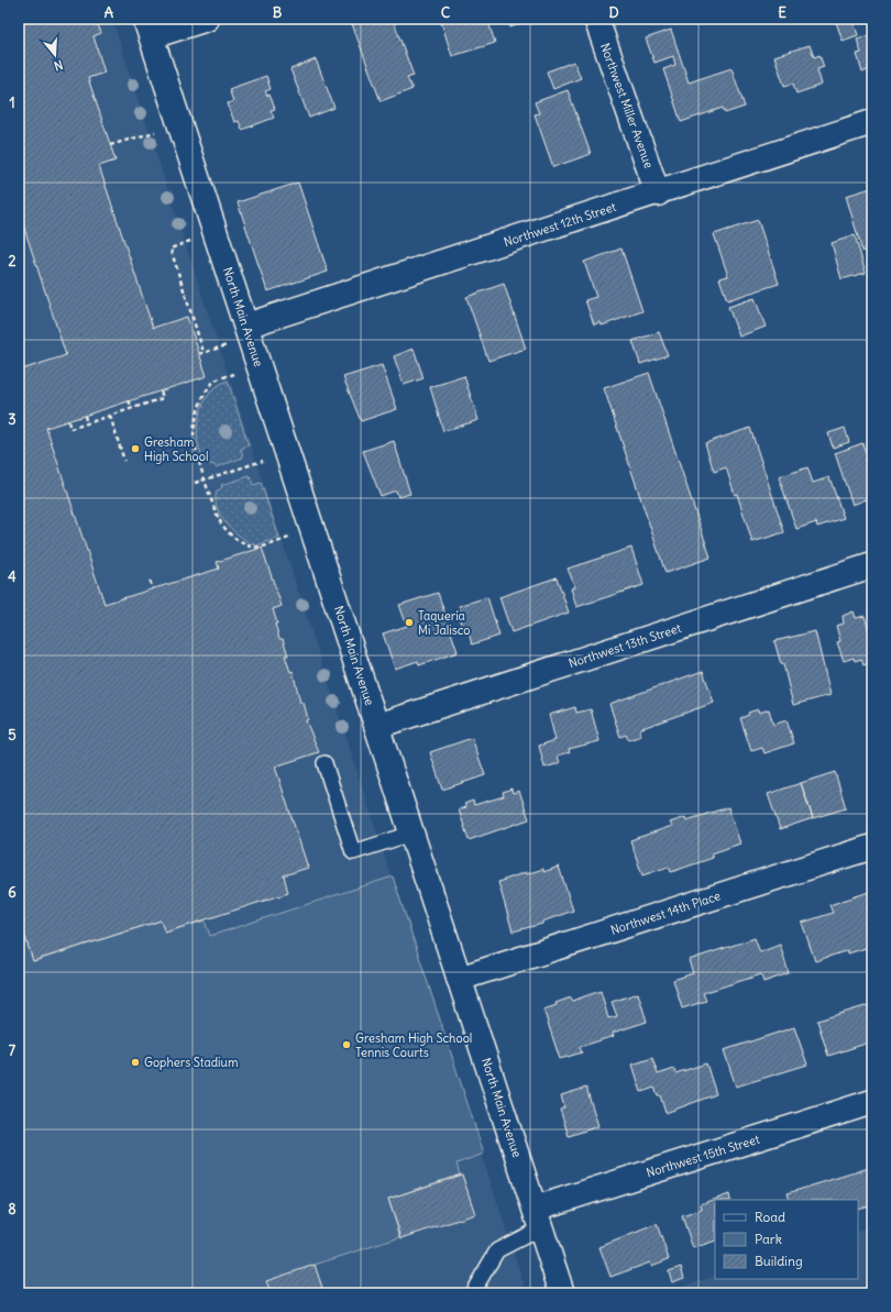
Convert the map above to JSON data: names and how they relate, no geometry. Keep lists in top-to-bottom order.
{
  "streets": {
    "street": [
      "Northwest Miller Avenue",
      "Northwest 12th Street",
      "North Main Avenue",
      "Northwest 13th Street",
      "Northwest 14th Place",
      "Northwest 15th Street"
    ]
  },
  "crossings": [
    ["Northwest Miller Avenue", "Northwest 12th Street"],
    ["Northwest 12th Street", "North Main Avenue"],
    ["North Main Avenue", "Northwest 13th Street"],
    ["North Main Avenue", "Northwest 14th Place"],
    ["North Main Avenue", "Northwest 15th Street"]
  ],
  "places": [
    "Gresham High School",
    "Taquería Mi Jalisco",
    "Gresham High School Tennis Courts",
    "Gophers Stadium"
  ],
  "legend": ["Road", "Park", "Building"],
  "north": "bottom",
  "grid": {
    "columns": [
      "A",
      "B",
      "C",
      "D",
      "E"
    ],
    "rows": [
      "1",
      "2",
      "3",
      "4",
      "5",
      "6",
      "7",
      "8"
    ]
  }
}
